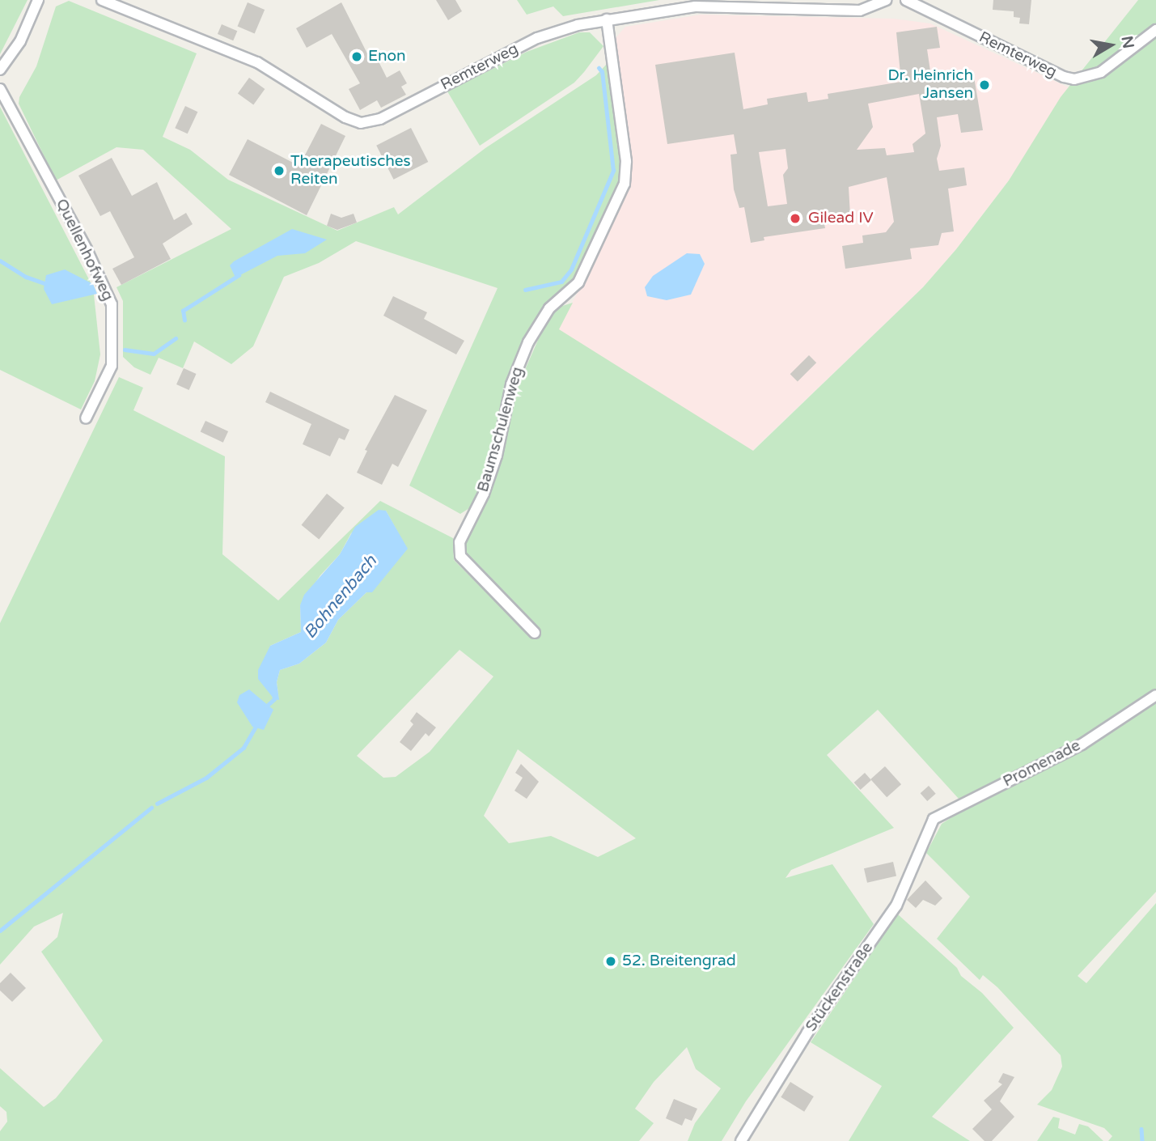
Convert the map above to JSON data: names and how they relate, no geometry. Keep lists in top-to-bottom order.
{
  "streets": {
    "street": [
      "Remterweg",
      "Quellenhofweg",
      "Baumschulenweg",
      "Promenade",
      "Stückenstraße"
    ]
  },
  "crossings": [
    ["Remterweg", "Baumschulenweg"],
    ["Promenade", "Stückenstraße"]
  ],
  "water": ["Bohnenbach"],
  "places": [
    "Enon",
    "Dr. Heinrich Jansen",
    "Therapeutisches Reiten",
    "Gilead IV",
    "52. Breitengrad"
  ],
  "north": "right"
}
